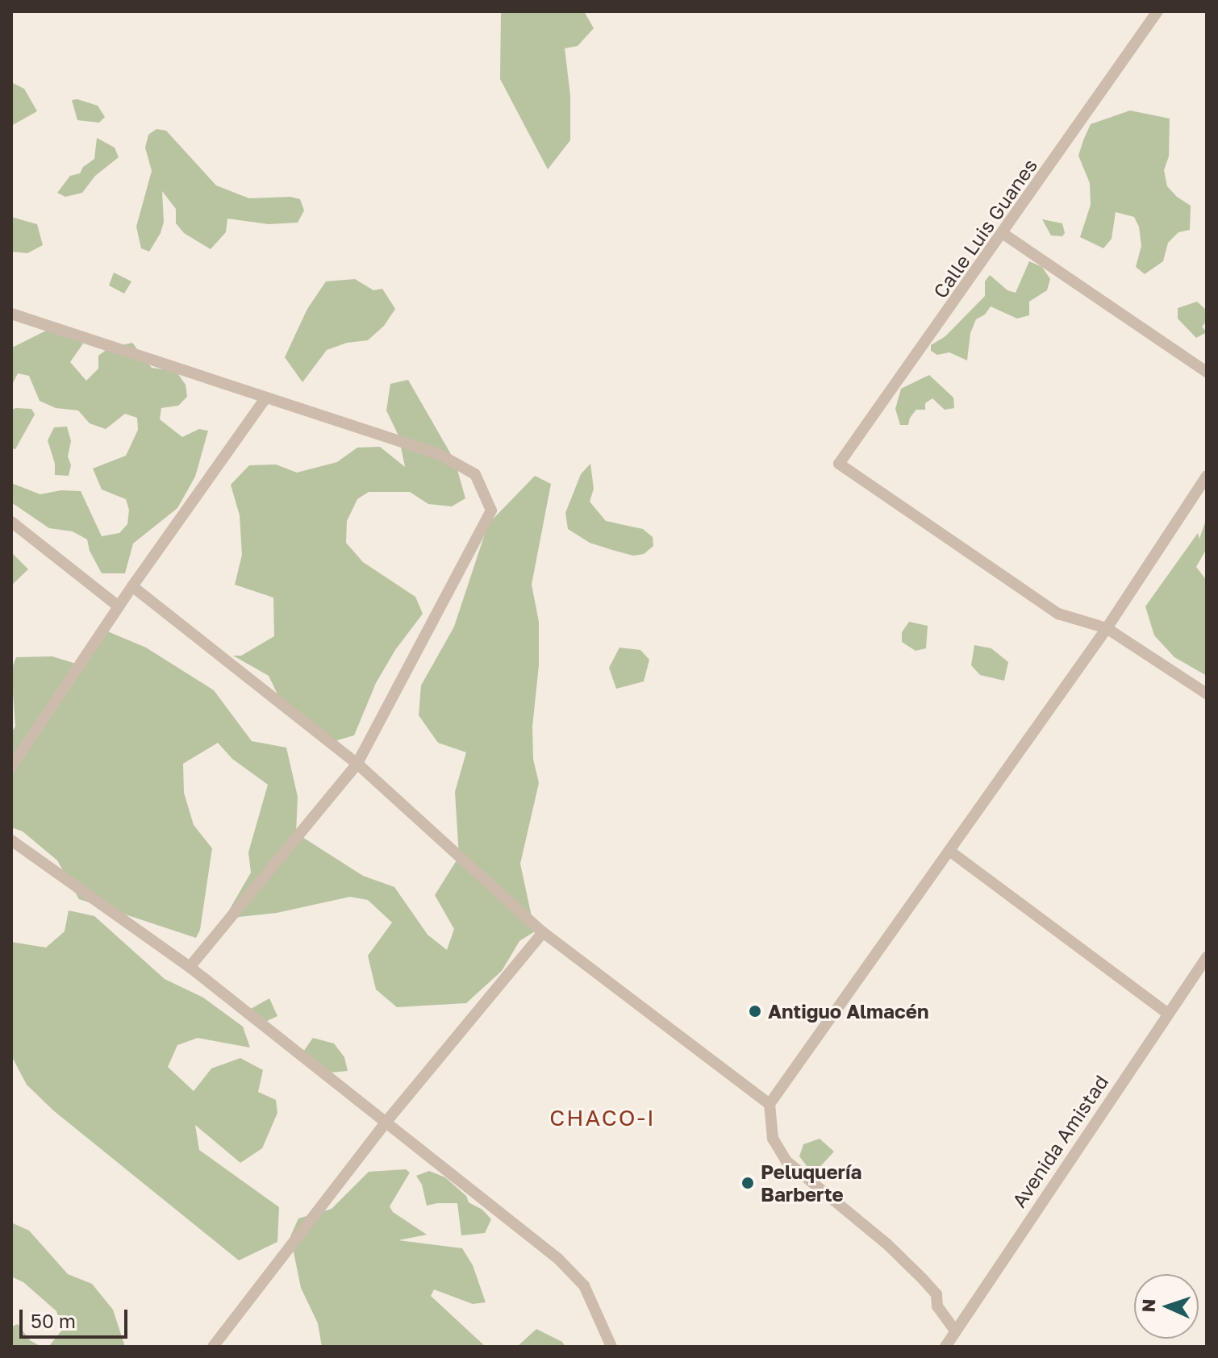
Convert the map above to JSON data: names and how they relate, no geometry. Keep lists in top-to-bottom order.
{
  "streets": {
    "street": ["Calle Luis Guanes", "Avenida Amistad"]
  },
  "districts": ["CHACO-I"],
  "places": ["Antiguo Almacén", "Peluquería Barberte"],
  "scale_bar": "50 m",
  "north": "left"
}
